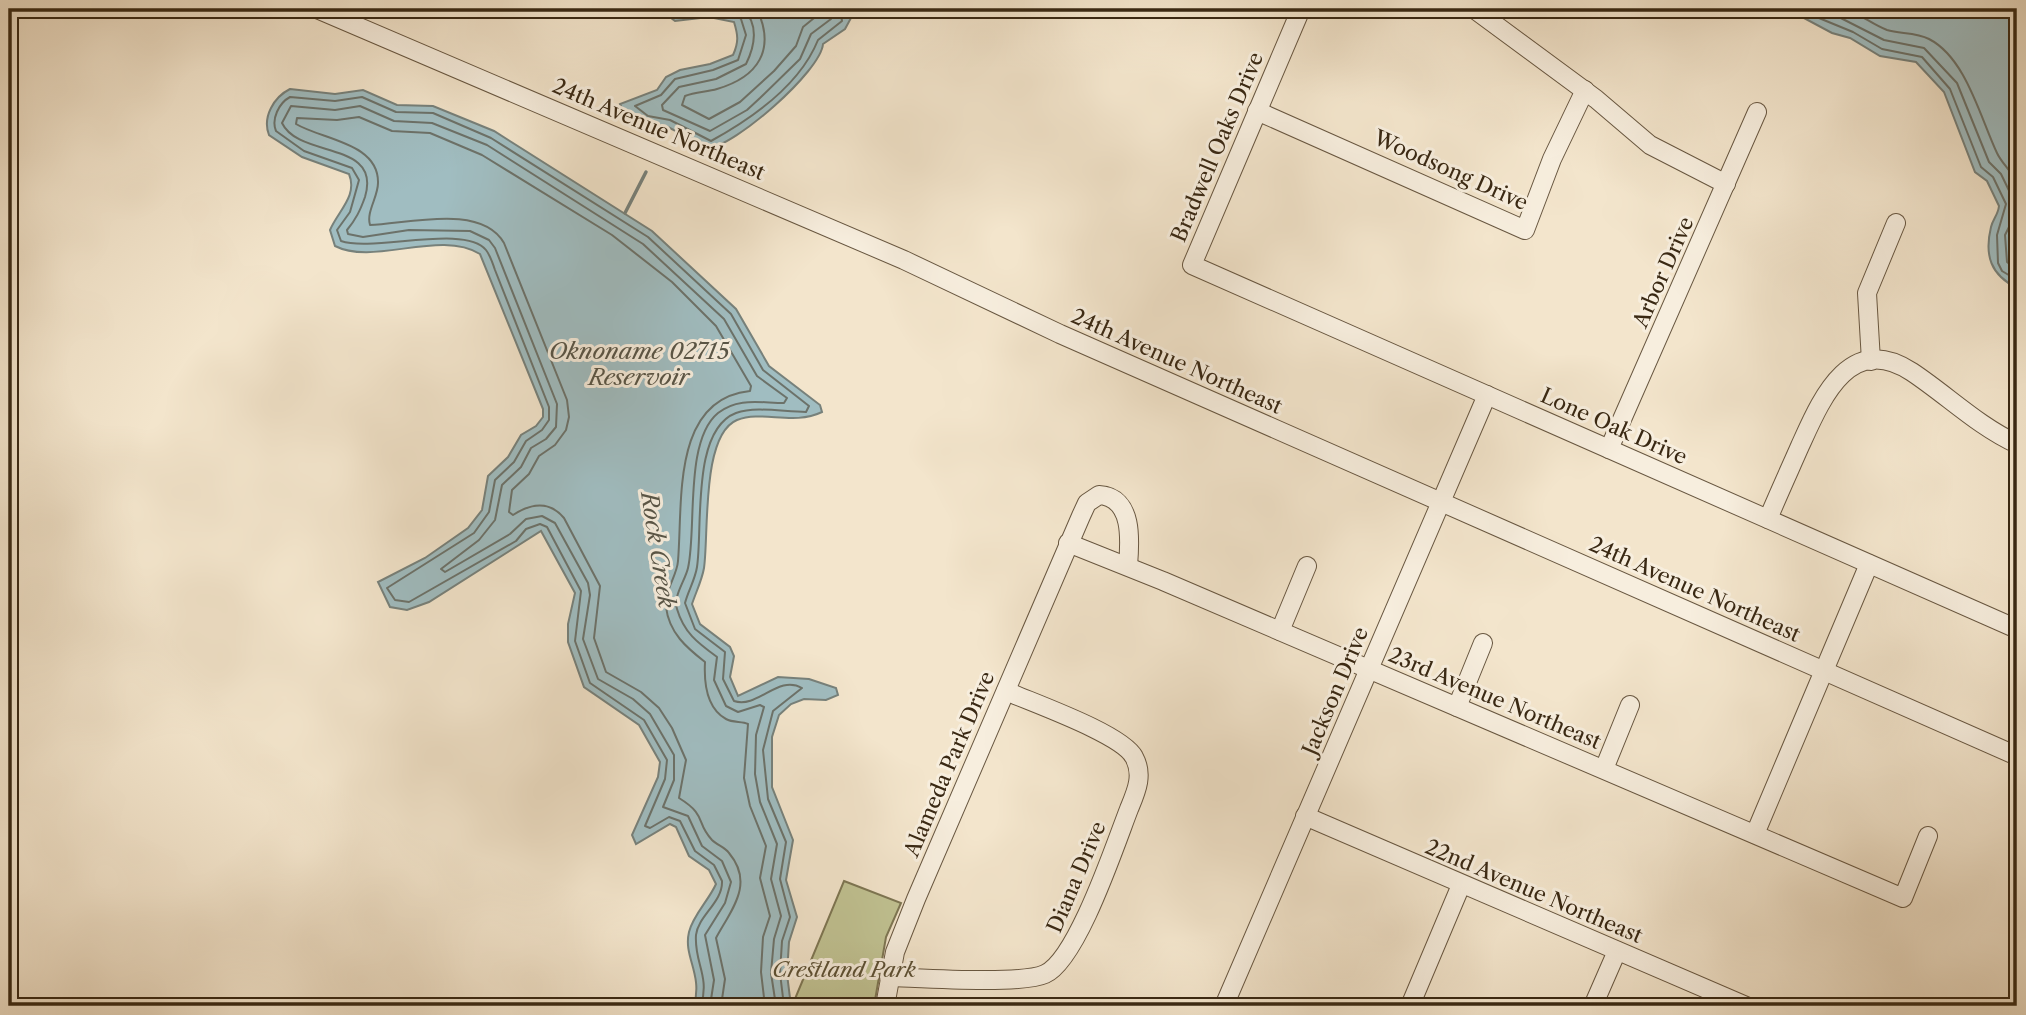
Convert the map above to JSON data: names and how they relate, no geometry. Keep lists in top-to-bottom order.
{
  "streets": {
    "street": [
      "24th Avenue Northeast",
      "Bradwell Oaks Drive",
      "Woodsong Drive",
      "Arbor Drive",
      "Lone Oak Drive",
      "Jackson Drive",
      "23rd Avenue Northeast",
      "Alameda Park Drive",
      "Diana Drive",
      "22nd Avenue Northeast"
    ]
  },
  "crossings": [
    ["24th Avenue Northeast", "Jackson Drive"],
    ["Bradwell Oaks Drive", "Woodsong Drive"],
    ["Bradwell Oaks Drive", "Lone Oak Drive"],
    ["Arbor Drive", "Lone Oak Drive"],
    ["Lone Oak Drive", "Jackson Drive"],
    ["Jackson Drive", "23rd Avenue Northeast"],
    ["Jackson Drive", "22nd Avenue Northeast"],
    ["23rd Avenue Northeast", "Alameda Park Drive"],
    ["Alameda Park Drive", "Diana Drive"]
  ],
  "water": ["Oknoname 02715 Reservoir", "Rock Creek"],
  "parks": ["Crestland Park"]
}
